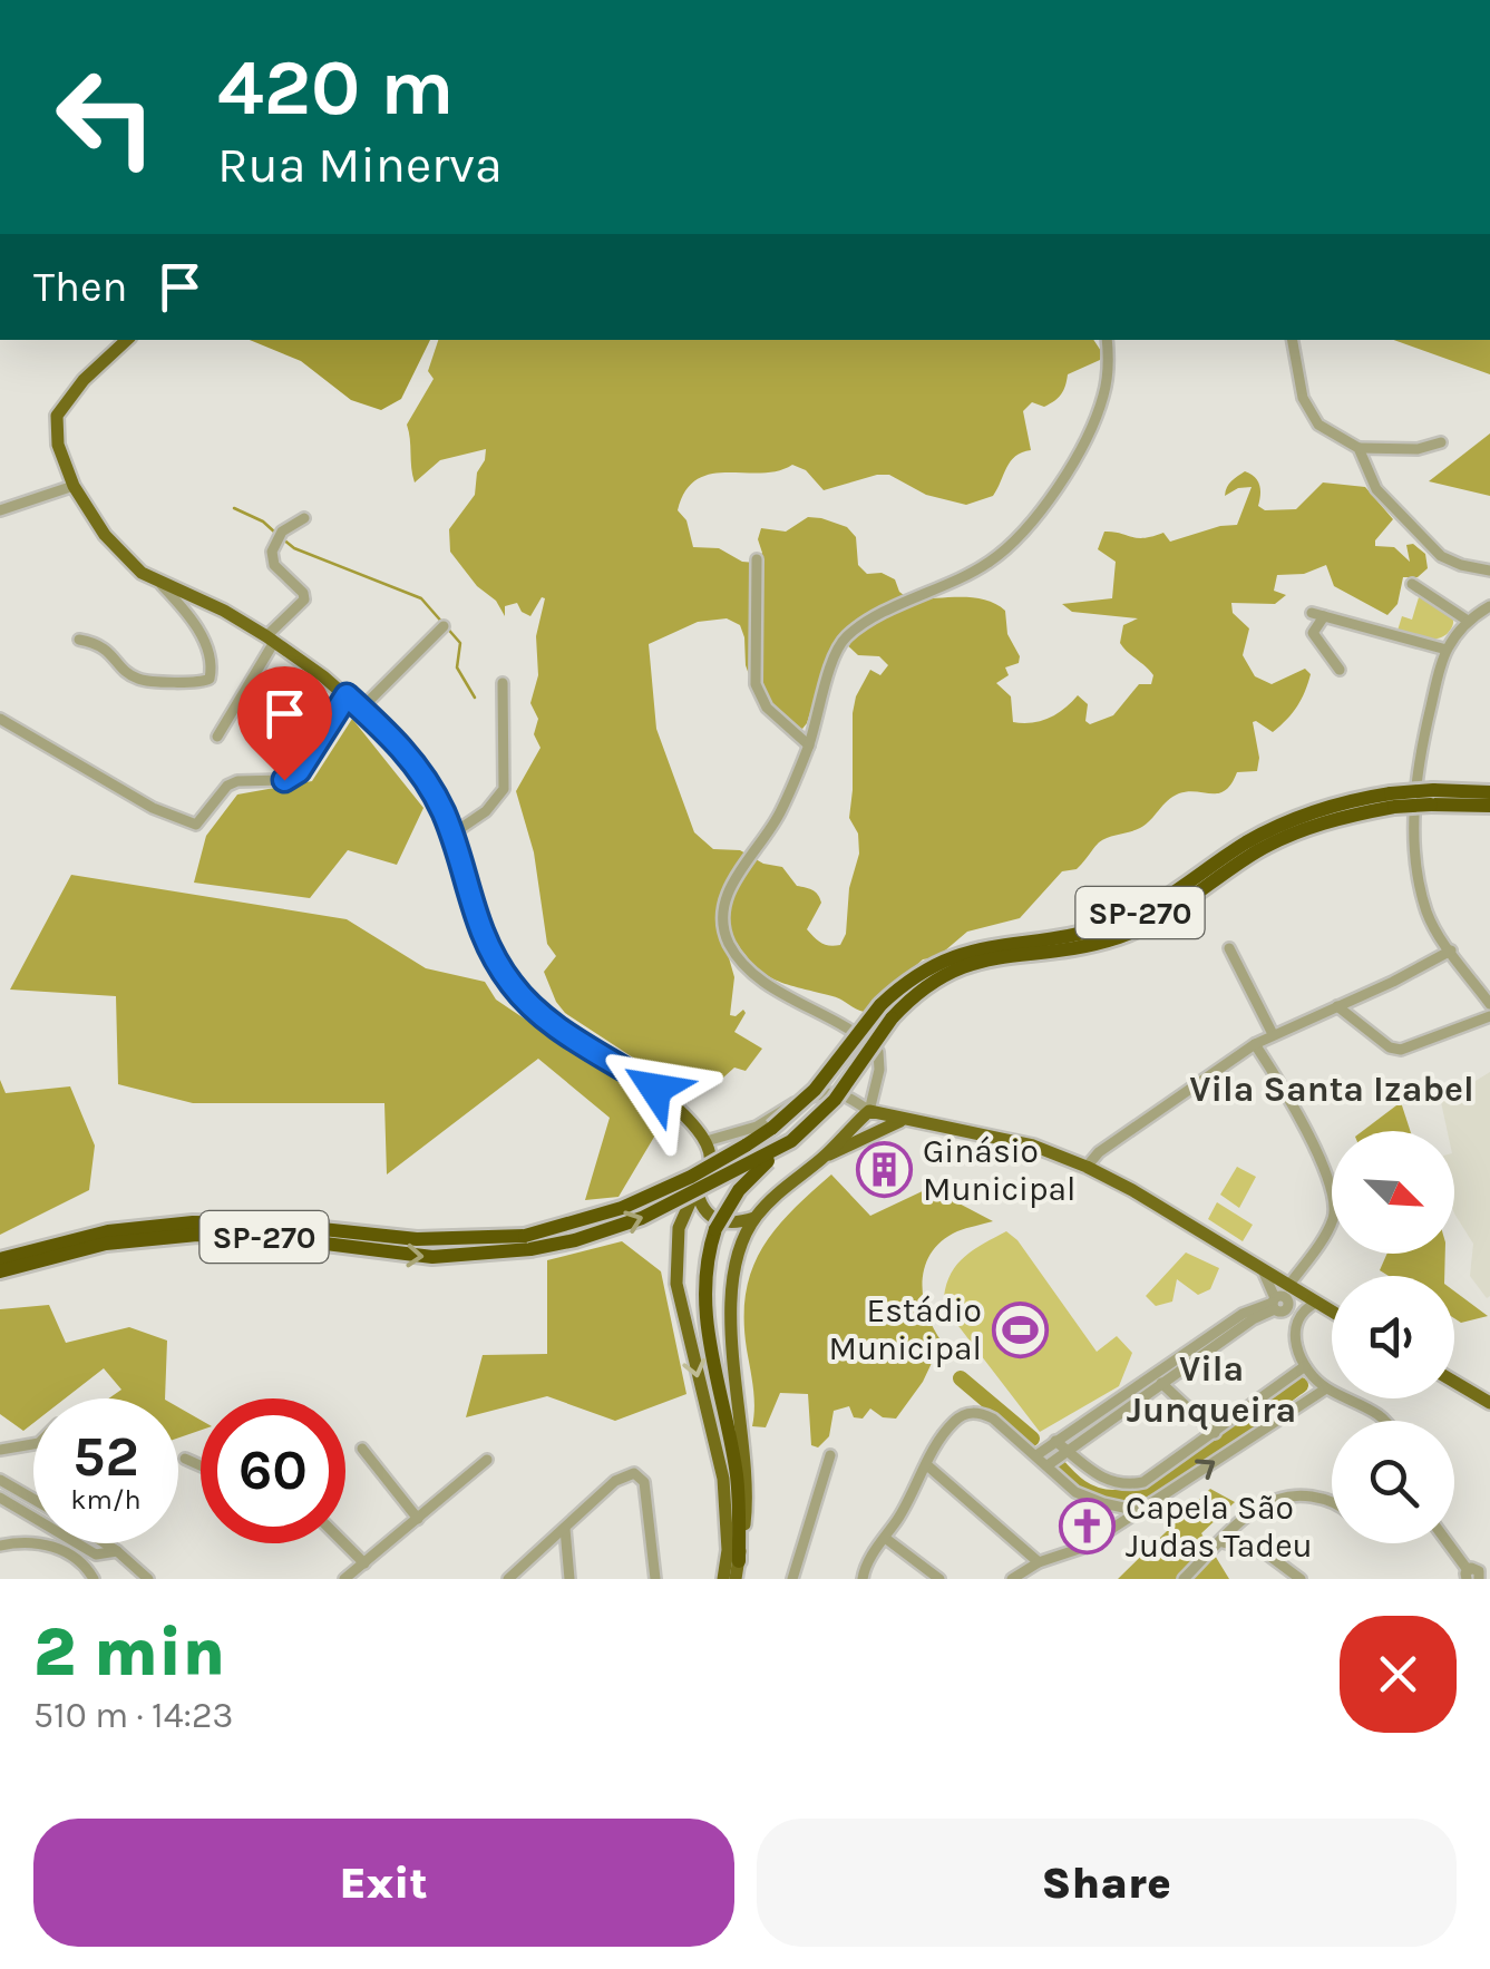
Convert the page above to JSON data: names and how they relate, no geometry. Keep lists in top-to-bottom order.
{
  "streets": {
    "highway": ["SP-270"]
  },
  "districts": ["Vila Santa Izabel", "Vila Junqueira"],
  "places": {
    "building": ["Ginásio Municipal"],
    "sports": ["Estádio Municipal"],
    "church": ["Capela São Judas Tadeu"]
  },
  "north": "bottom right",
  "page": {
    "turn": ["420 m", "Rua Minerva"],
    "then": "Then",
    "speed": "52 km/h",
    "limit": "60",
    "heading": ["2 min", "510 m · 14:23"],
    "buttons": ["Exit", "Share"]
  }
}
